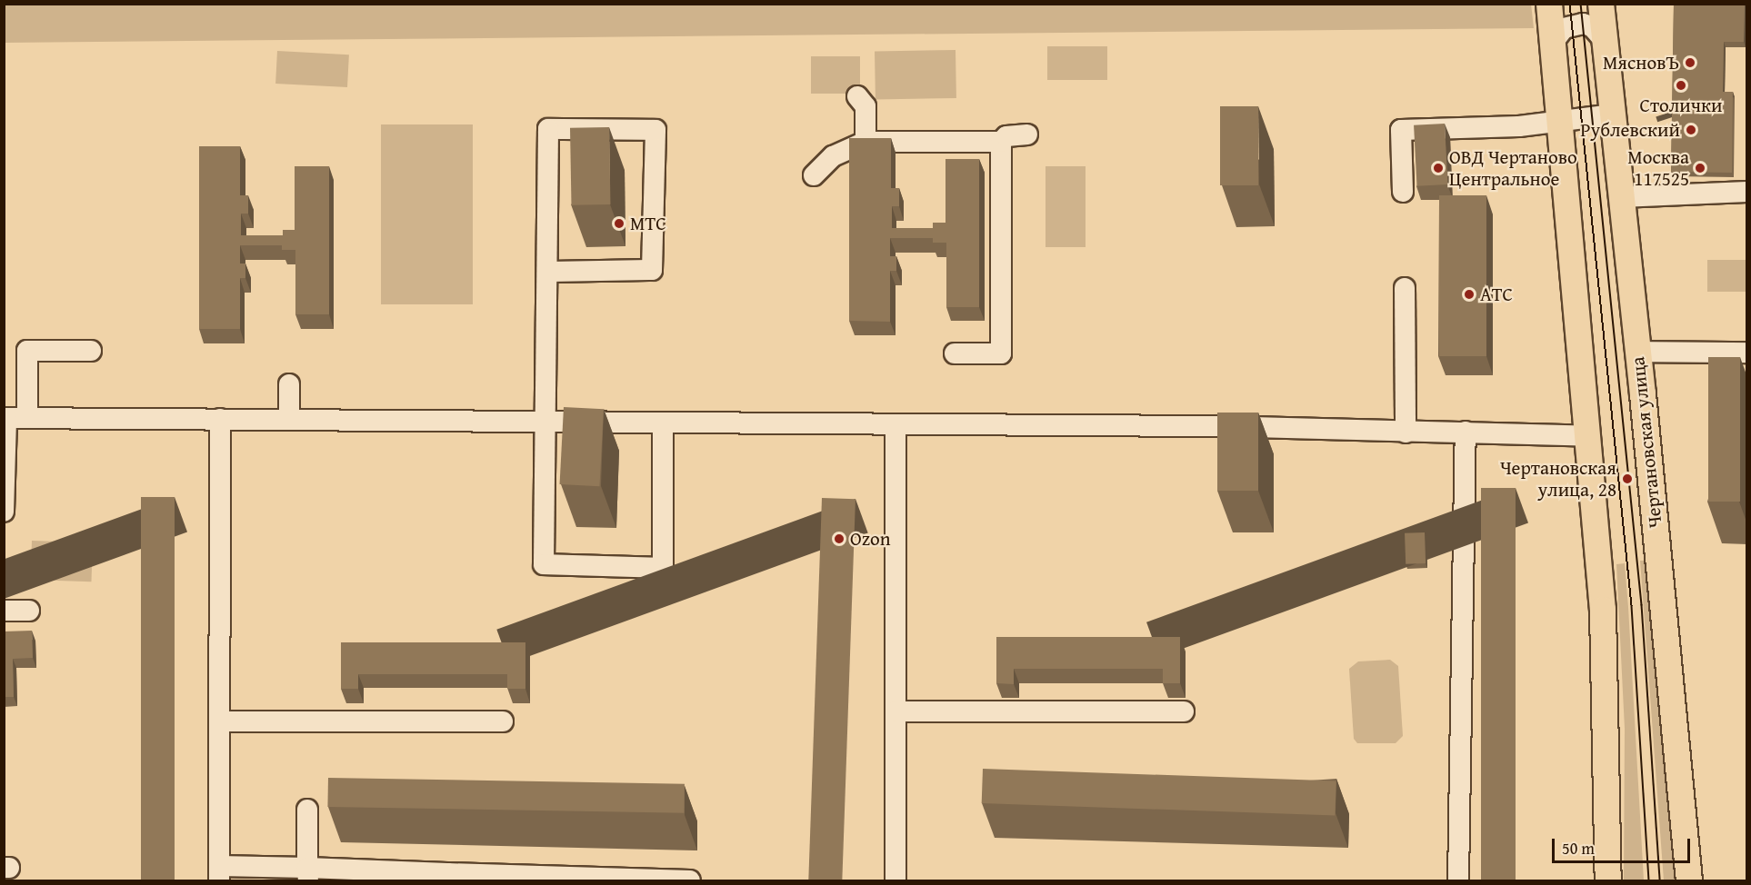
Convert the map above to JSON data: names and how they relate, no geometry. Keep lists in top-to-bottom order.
{
  "streets": {
    "main road": ["Чертановская улица"]
  },
  "places": [
    "МясновЪ",
    "Столички",
    "Рублевский",
    "ОВД Чертаново Центральное",
    "Москва 117525",
    "МТС",
    "АТС",
    "Чертановская улица, 28",
    "Ozon"
  ],
  "scale_bar": "50 m"
}
